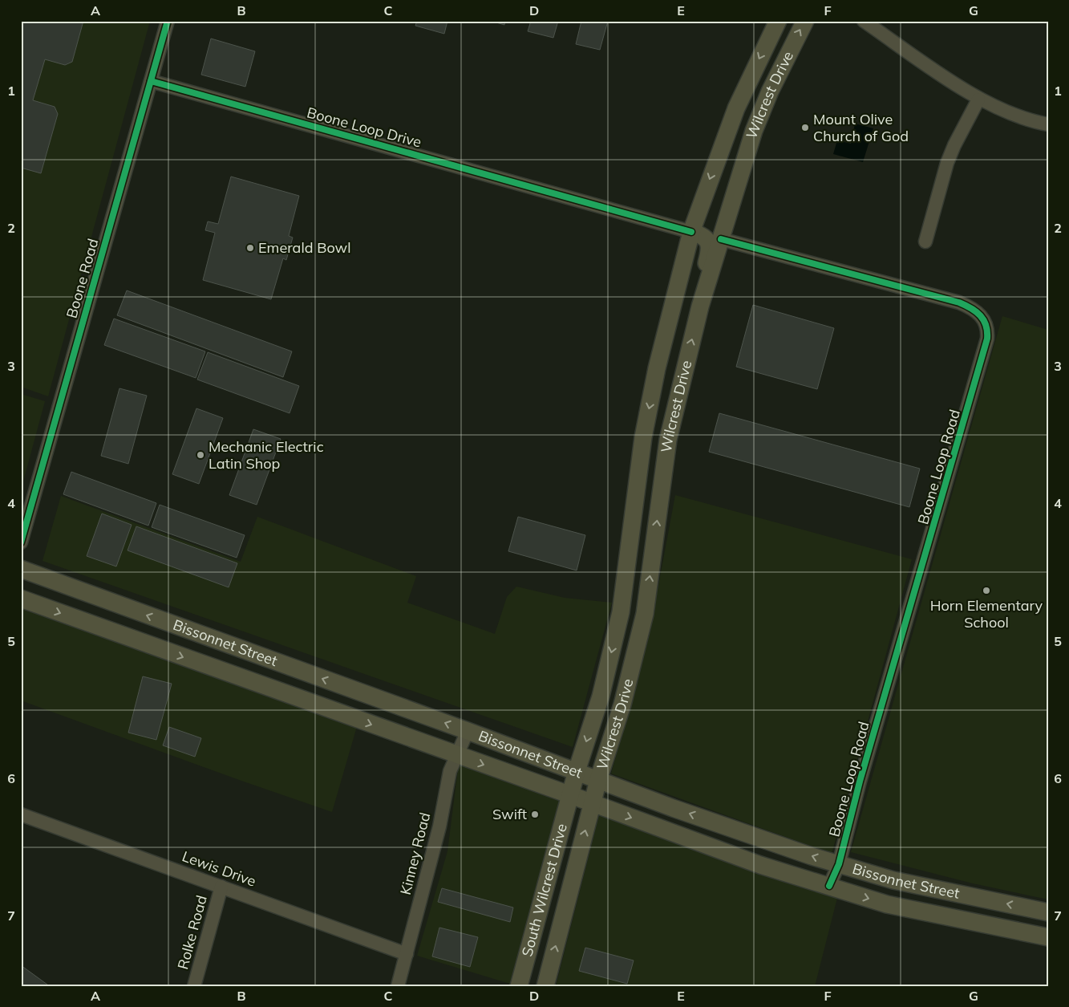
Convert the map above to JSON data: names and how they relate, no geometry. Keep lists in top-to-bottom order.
{
  "streets": {
    "main road": ["Wilcrest Drive", "Bissonnet Street", "South Wilcrest Drive"],
    "street": [
      "Boone Loop Drive",
      "Boone Road",
      "Boone Loop Road",
      "Kinney Road",
      "Lewis Drive",
      "Rolke Road"
    ]
  },
  "crossings": [
    ["Wilcrest Drive", "Boone Loop Drive"],
    ["Wilcrest Drive", "Boone Loop Road"],
    ["Wilcrest Drive", "Bissonnet Street"],
    ["Wilcrest Drive", "South Wilcrest Drive"],
    ["Boone Loop Drive", "Boone Road"],
    ["Boone Loop Road", "Bissonnet Street"],
    ["Bissonnet Street", "Kinney Road"],
    ["Bissonnet Street", "South Wilcrest Drive"],
    ["Kinney Road", "Lewis Drive"],
    ["Lewis Drive", "Rolke Road"]
  ],
  "places": [
    "Mount Olive Church of God",
    "Emerald Bowl",
    "Mechanic Electric Latin Shop",
    "Horn Elementary School",
    "Swift"
  ],
  "grid": {
    "columns": [
      "A",
      "B",
      "C",
      "D",
      "E",
      "F",
      "G"
    ],
    "rows": [
      "1",
      "2",
      "3",
      "4",
      "5",
      "6",
      "7"
    ]
  }
}
